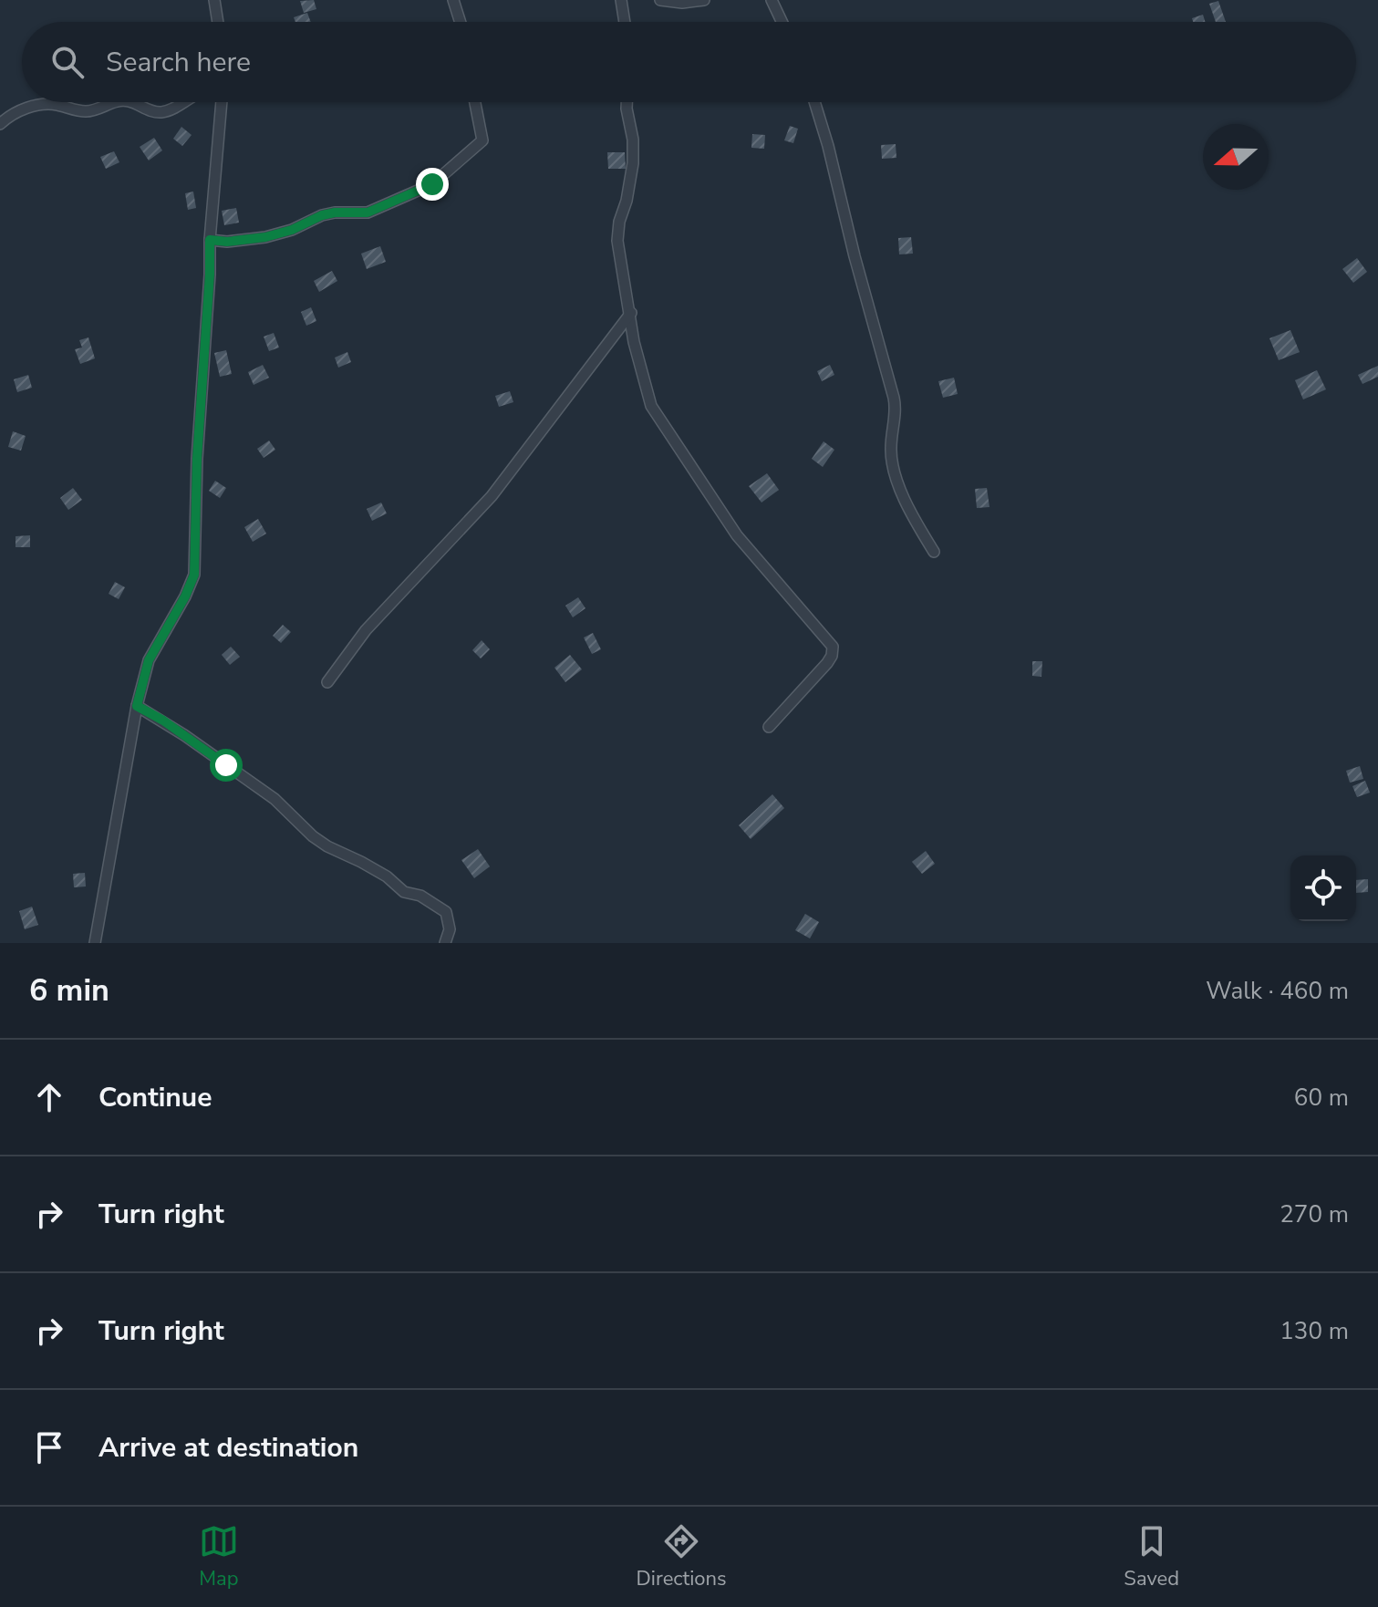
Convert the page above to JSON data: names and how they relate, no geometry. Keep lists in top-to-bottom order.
{
  "north": "left",
  "page": {
    "search": "Search here",
    "heading": ["6 min", "Walk · 460 m"],
    "list": [
      ["Continue", "60 m"],
      ["Turn right", "270 m"],
      ["Turn right", "130 m"],
      "Arrive at destination"
    ],
    "nav": ["Map", "Directions", "Saved"]
  }
}
